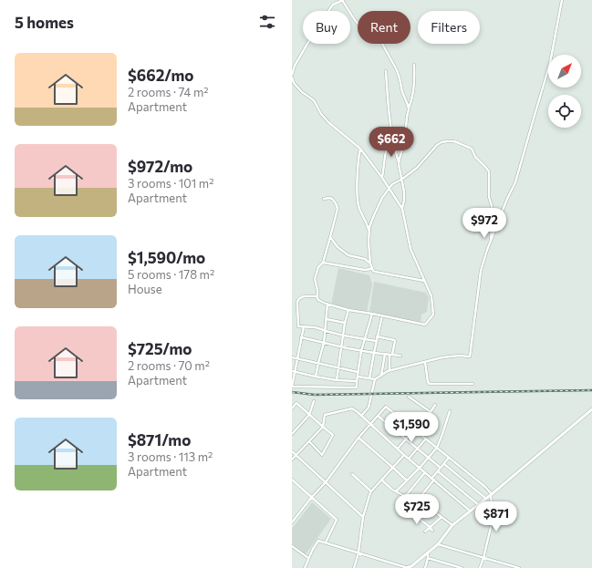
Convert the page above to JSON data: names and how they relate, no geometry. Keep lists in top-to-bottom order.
{
  "north": "top right",
  "page": {
    "heading": "5 homes",
    "chip": ["Buy", "Rent", "Filters"],
    "list": [
      {
        "name": "$662/mo",
        "note": "2 rooms · 74 m² · Apartment"
      },
      {
        "name": "$972/mo",
        "note": "3 rooms · 101 m² · Apartment"
      },
      {
        "name": "$1,590/mo",
        "note": "5 rooms · 178 m² · House"
      },
      {
        "name": "$725/mo",
        "note": "2 rooms · 70 m² · Apartment"
      },
      {
        "name": "$871/mo",
        "note": "3 rooms · 113 m² · Apartment"
      }
    ],
    "price": [
      "$662",
      "$972",
      "$1,590",
      "$725",
      "$871"
    ]
  }
}
